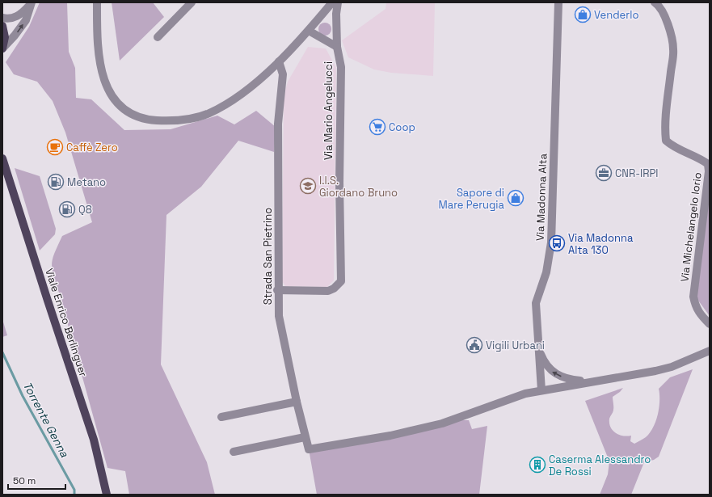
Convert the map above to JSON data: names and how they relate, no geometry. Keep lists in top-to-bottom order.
{
  "streets": {
    "main road": ["Viale Enrico Berlinguer"],
    "street": [
      "Via Mario Angelucci",
      "Via Madonna Alta",
      "Via Michelangelo Iorio",
      "Strada San Pietrino"
    ]
  },
  "crossings": [
    ["Via Mario Angelucci", "Strada San Pietrino"],
    ["Via Madonna Alta", "Strada San Pietrino"]
  ],
  "water": ["Torrente Genna"],
  "places": {
    "shop": ["Venderlo", "Sapore di Mare Perugia"],
    "supermarket": ["Coop"],
    "cafe": ["Caffè Zero"],
    "office": ["CNR-IRPI"],
    "fuel station": ["Metano", "Q8"],
    "school or university": ["I.I.S. Giordano Bruno"],
    "bus stop": ["Via Madonna Alta 130"],
    "public building": ["Vigili Urbani"],
    "building": ["Caserma Alessandro De Rossi"]
  },
  "scale_bar": "50 m"
}
